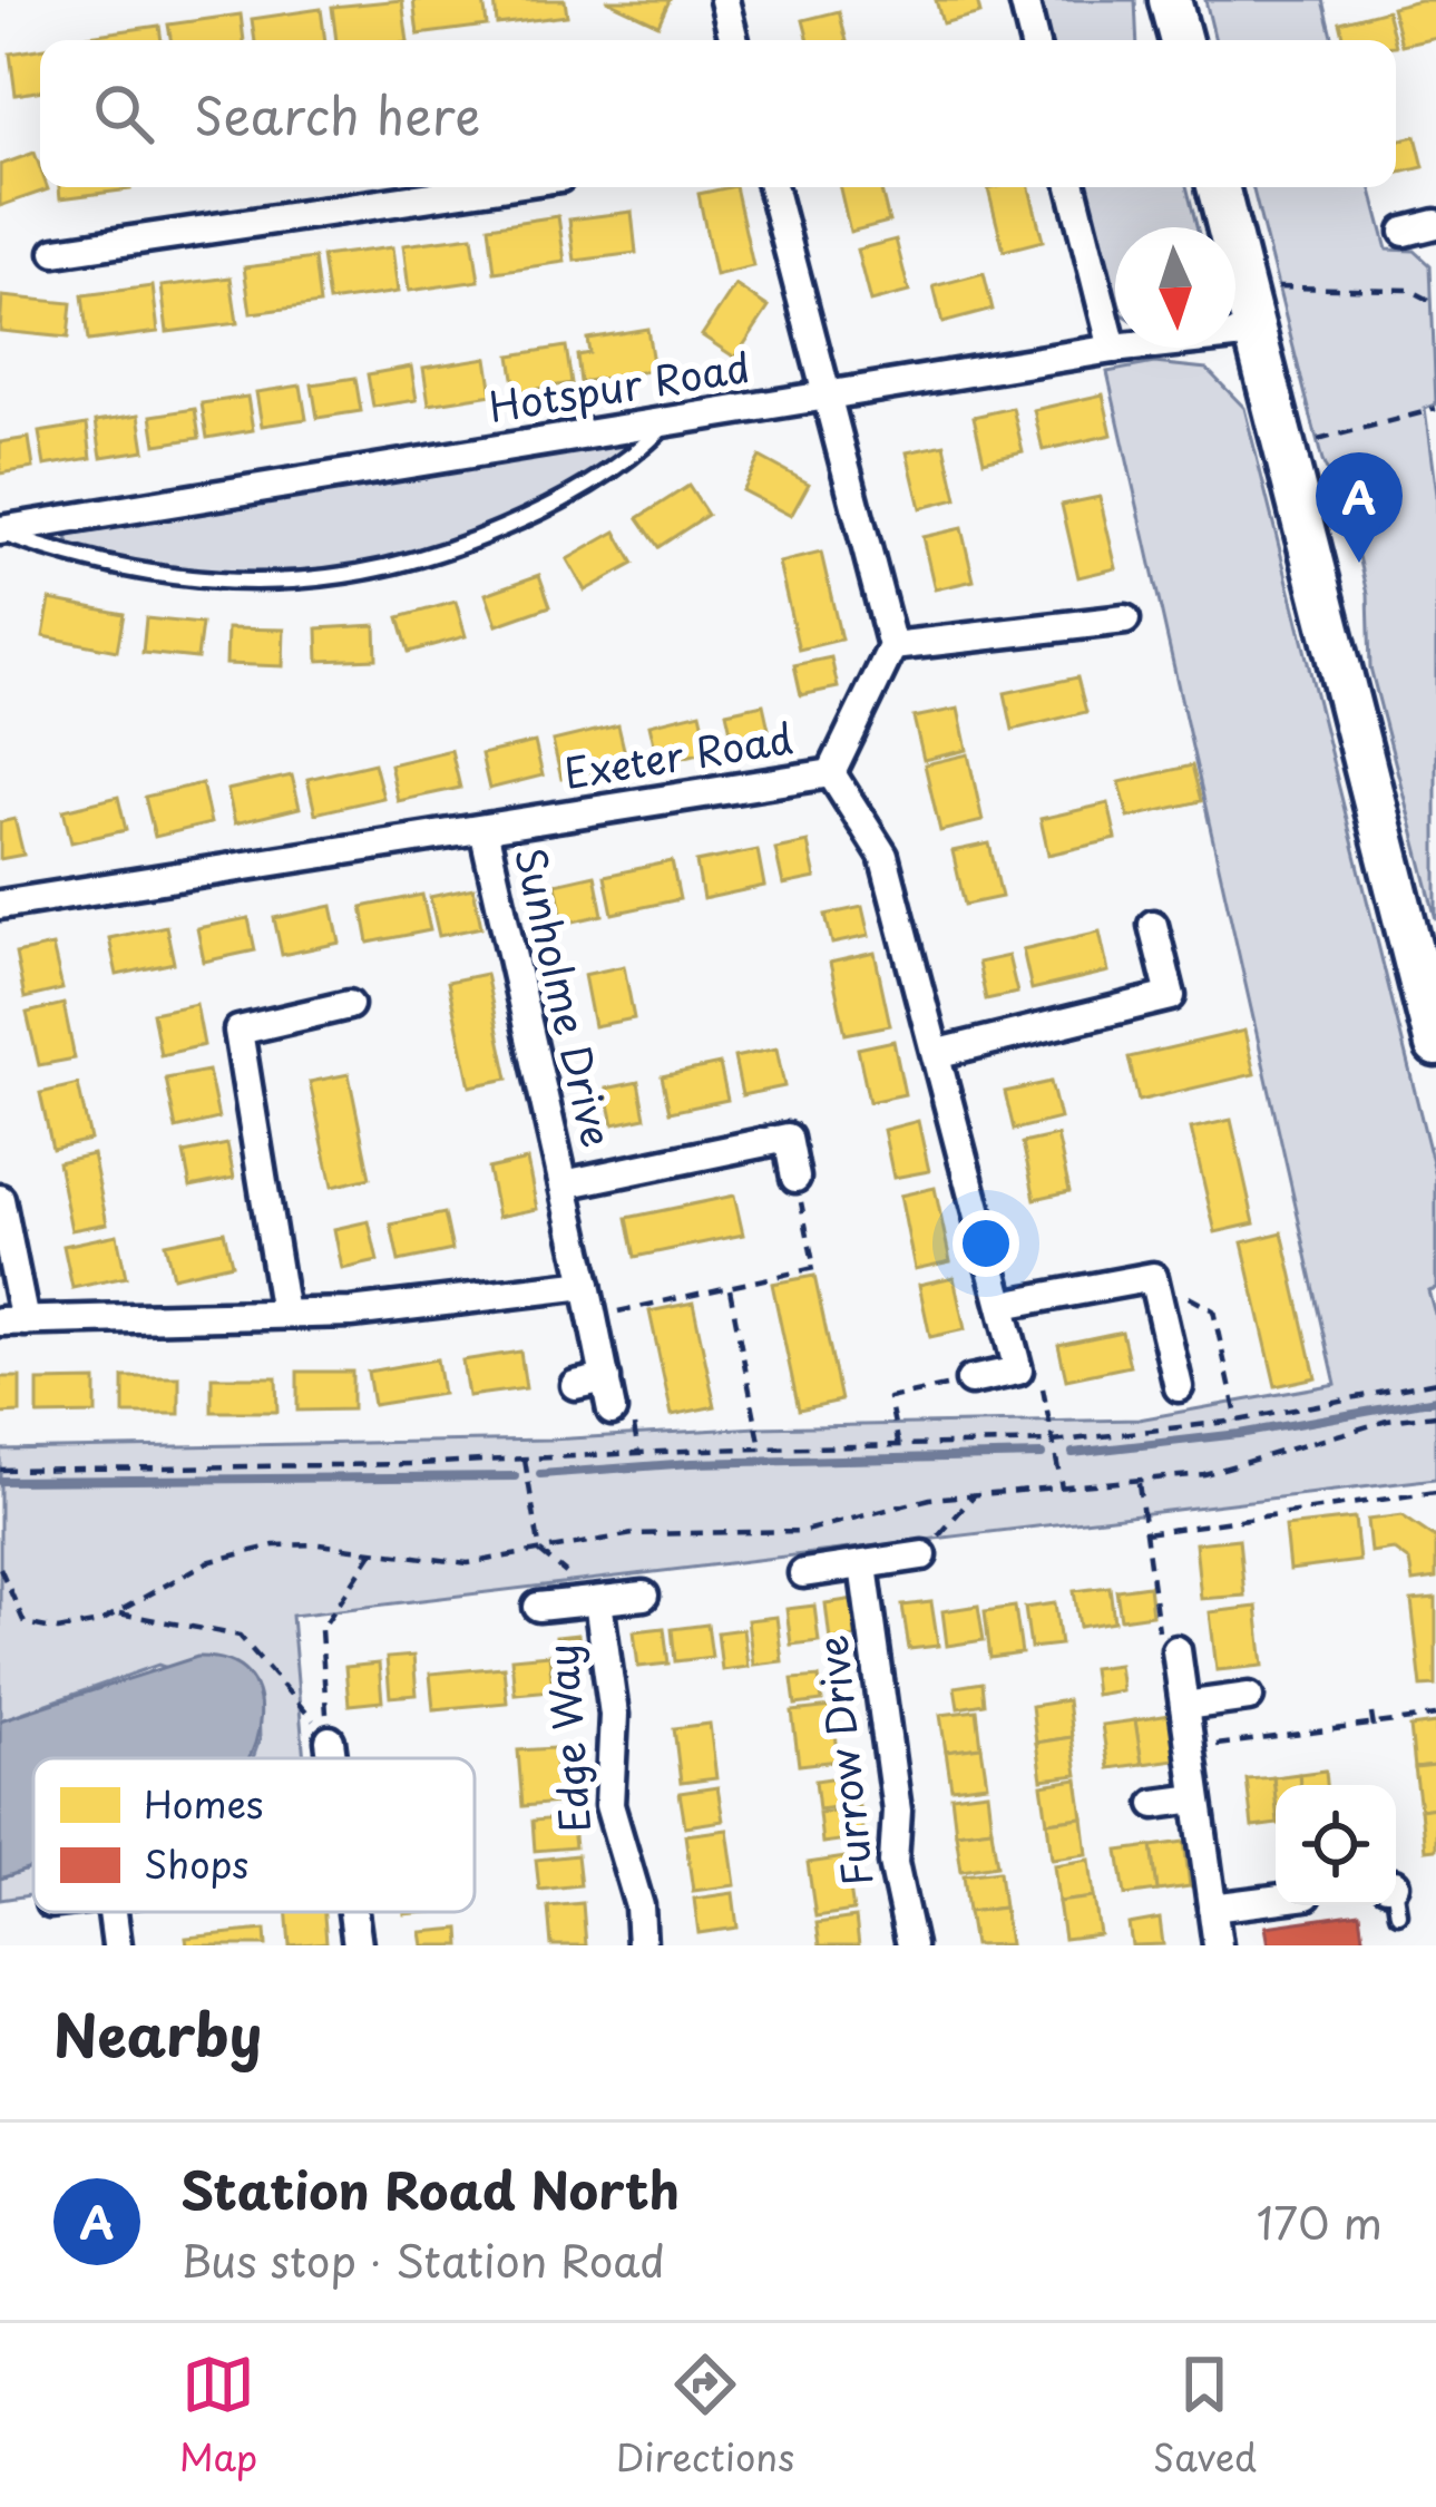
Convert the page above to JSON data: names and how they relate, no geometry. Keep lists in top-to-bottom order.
{
  "streets": {
    "street": [
      "Hotspur Road",
      "Exeter Road",
      "Sunholme Drive",
      "Edge Way",
      "Furrow Drive"
    ]
  },
  "crossings": [
    ["Exeter Road", "Sunholme Drive"]
  ],
  "legend": ["Homes", "Shops"],
  "north": "bottom",
  "page": {
    "search": "Search here",
    "pins": "A",
    "heading": "Nearby",
    "list": [
      {
        "mark": "A",
        "name": "Station Road North",
        "note": "Bus stop · Station Road",
        "value": "170 m"
      }
    ],
    "nav": ["Map", "Directions", "Saved"]
  }
}
